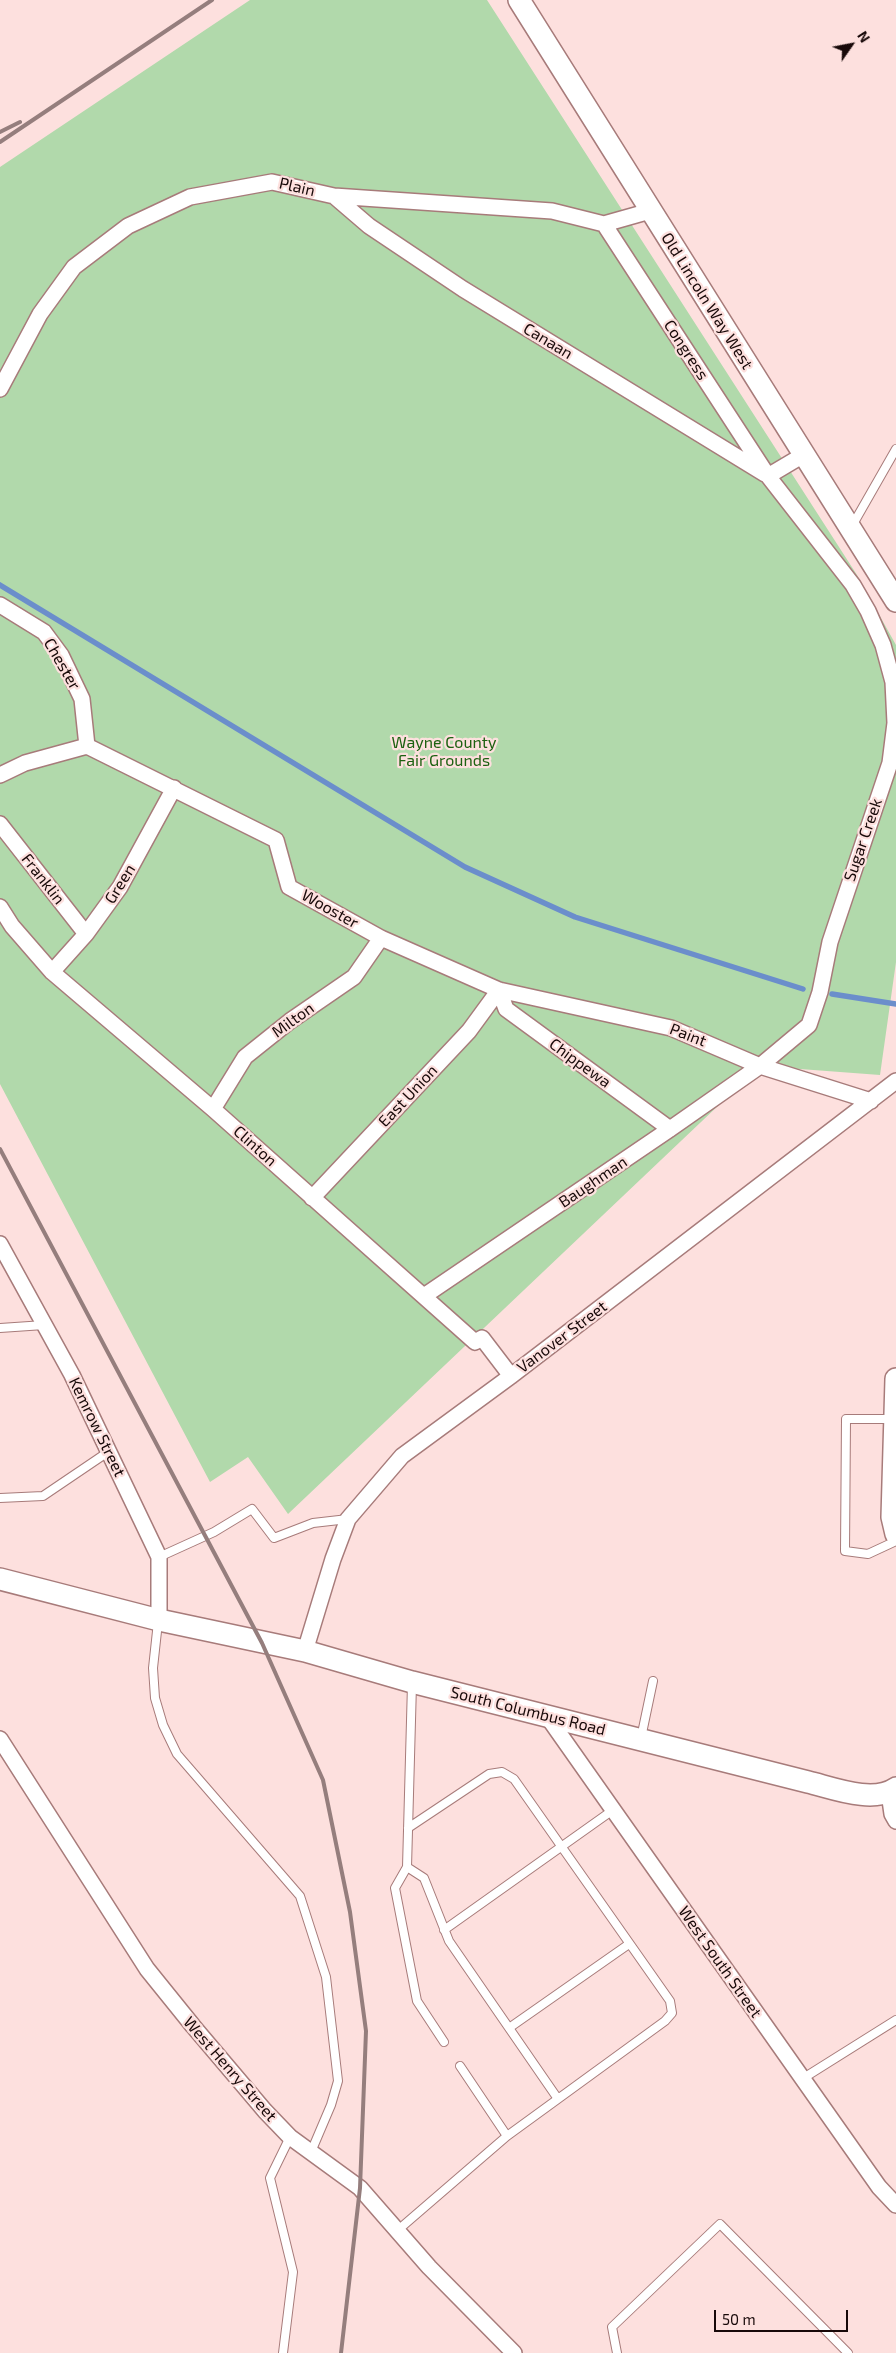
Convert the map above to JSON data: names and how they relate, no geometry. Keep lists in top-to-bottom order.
{
  "streets": {
    "main road": ["Old Lincoln Way West", "South Columbus Road"],
    "street": [
      "Plain",
      "Canaan",
      "Congress",
      "Chester",
      "Sugar Creek",
      "Franklin",
      "Green",
      "Wooster",
      "Milton",
      "Paint",
      "Chippewa",
      "East Union",
      "Clinton",
      "Baughman",
      "Vanover Street",
      "Kemrow Street",
      "West South Street",
      "West Henry Street"
    ]
  },
  "crossings": [
    ["Plain", "Old Lincoln Way West"],
    ["Plain", "Canaan"],
    ["Plain", "Congress"],
    ["Canaan", "Congress"],
    ["Canaan", "Sugar Creek"],
    ["Congress", "Sugar Creek"],
    ["Chester", "Wooster"],
    ["Sugar Creek", "Paint"],
    ["Sugar Creek", "Baughman"],
    ["Franklin", "Green"],
    ["Green", "Wooster"],
    ["Green", "Clinton"],
    ["Wooster", "Milton"],
    ["Wooster", "Paint"],
    ["Wooster", "Chippewa"],
    ["Wooster", "East Union"],
    ["Milton", "Clinton"],
    ["Paint", "Chippewa"],
    ["Paint", "East Union"],
    ["Paint", "Baughman"],
    ["Paint", "Vanover Street"],
    ["Chippewa", "East Union"],
    ["Chippewa", "Baughman"],
    ["East Union", "Clinton"],
    ["Clinton", "Baughman"],
    ["Clinton", "Vanover Street"],
    ["Vanover Street", "South Columbus Road"],
    ["Kemrow Street", "South Columbus Road"],
    ["South Columbus Road", "West South Street"]
  ],
  "parks": ["Wayne County Fair Grounds"],
  "scale_bar": "50 m",
  "north": "top right"
}
